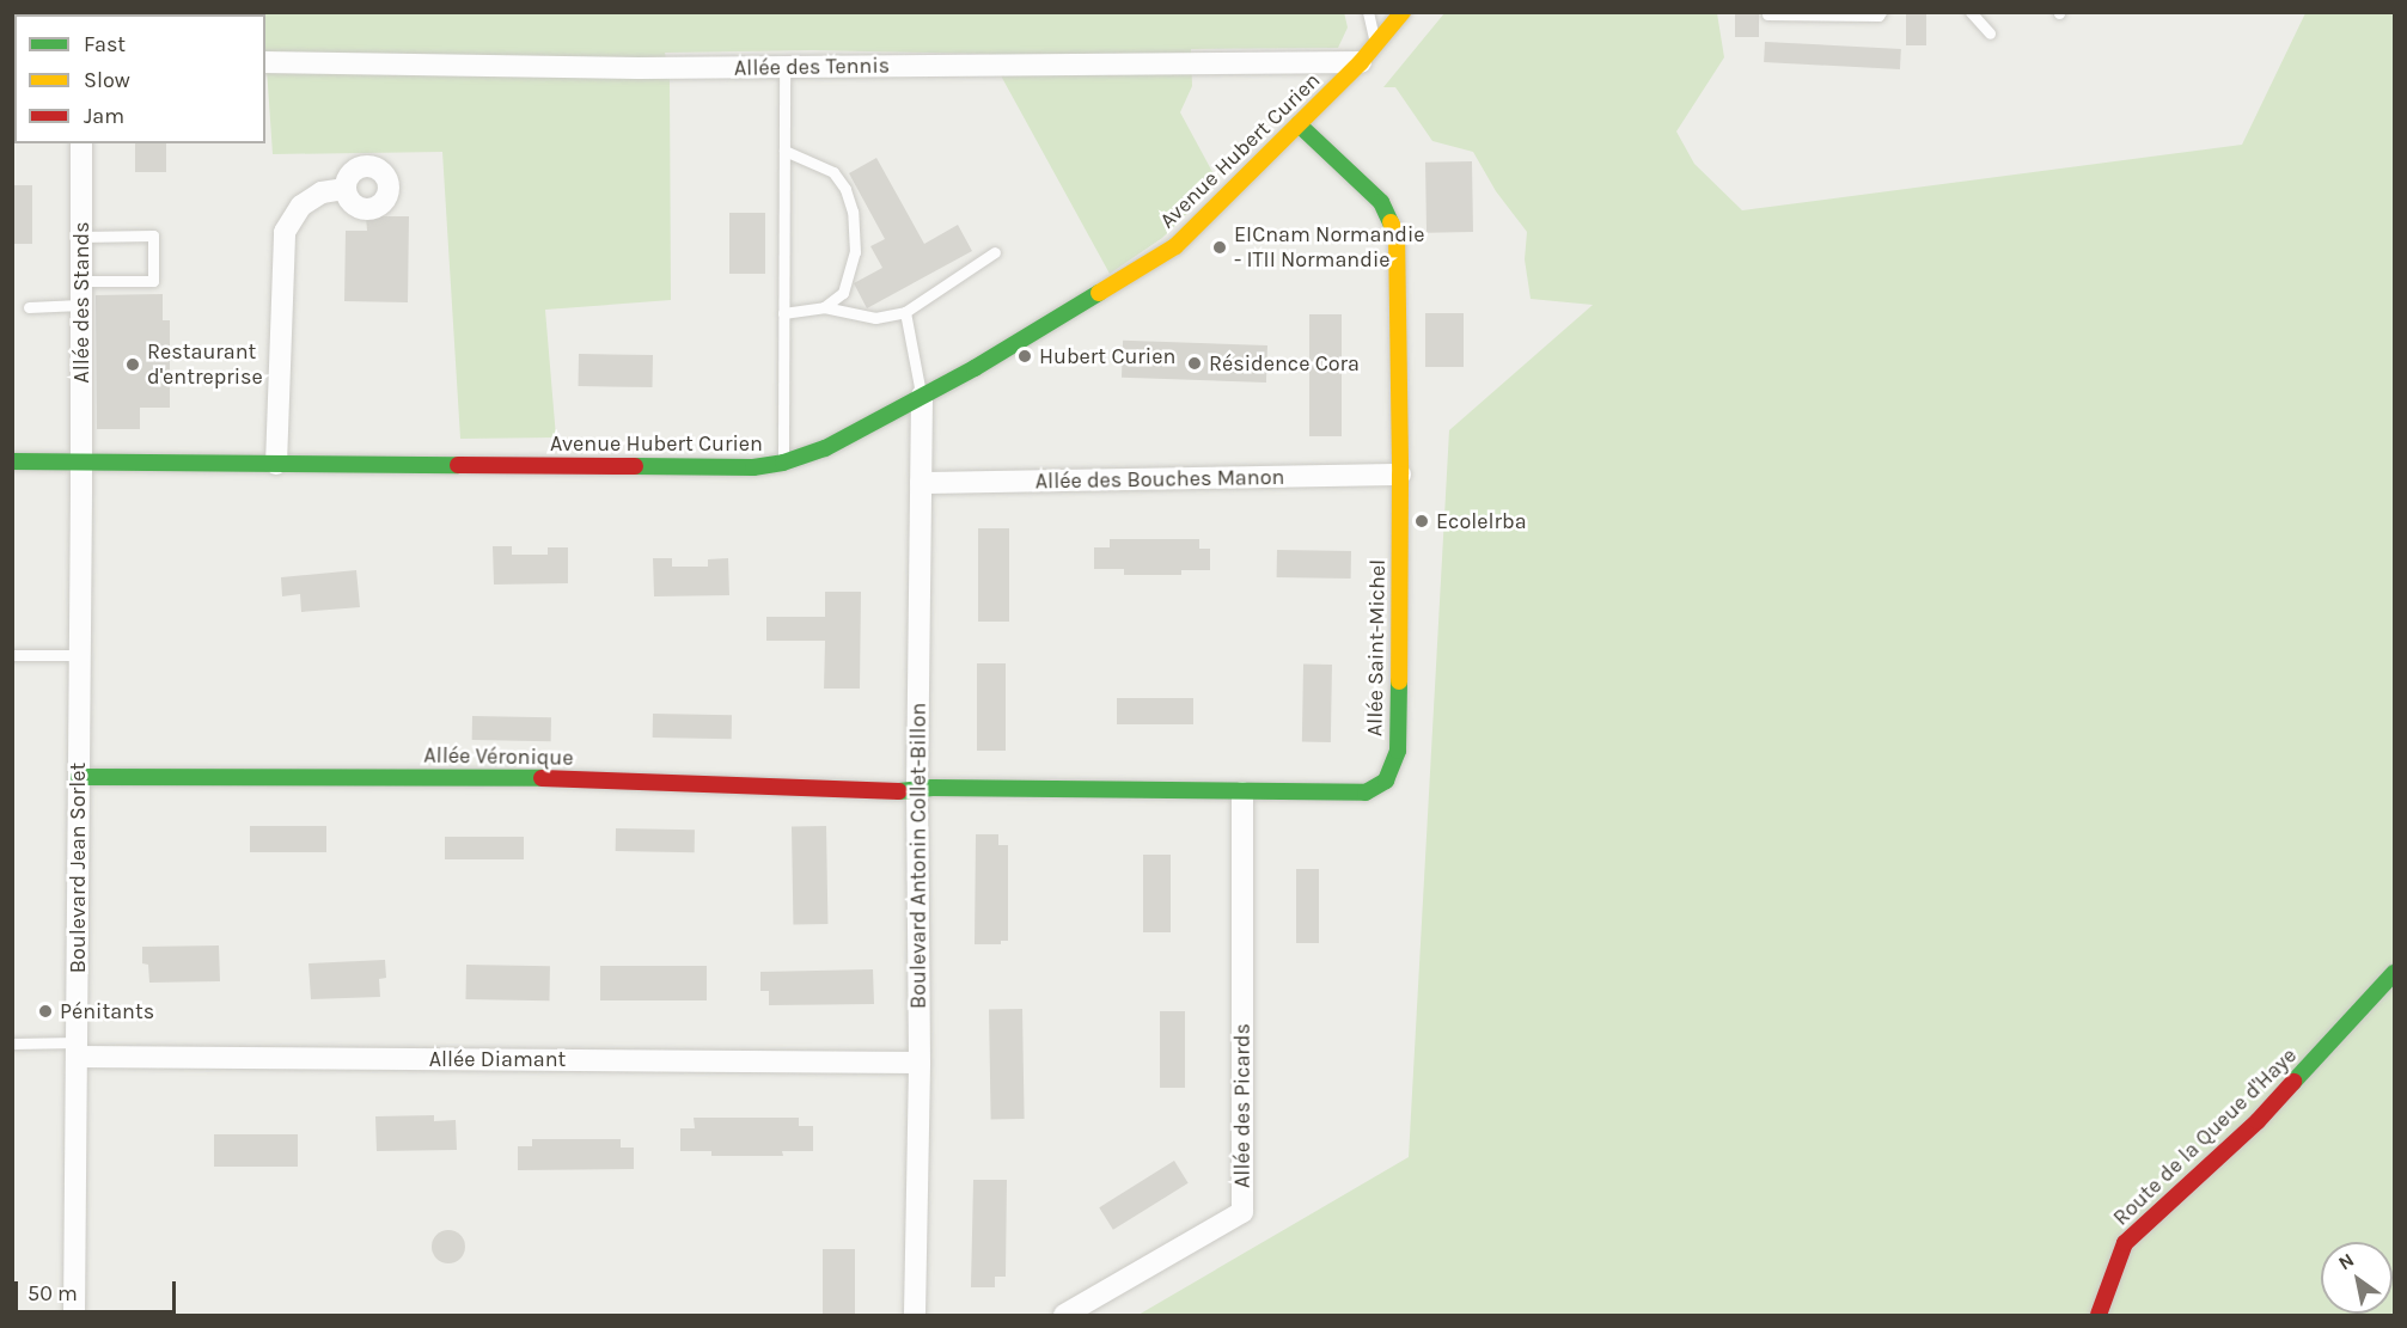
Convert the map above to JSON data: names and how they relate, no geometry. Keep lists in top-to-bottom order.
{
  "streets": {
    "street": [
      "Allée des Tennis",
      "Avenue Hubert Curien",
      "Allée des Stands",
      "Allée des Bouches Manon",
      "Allée Saint-Michel",
      "Allée Véronique",
      "Boulevard Antonin Collet-Billon",
      "Boulevard Jean Sorlet",
      "Allée Diamant",
      "Allée des Picards",
      "Route de la Queue d'Haye"
    ]
  },
  "crossings": [
    ["Allée des Tennis", "Avenue Hubert Curien"],
    ["Avenue Hubert Curien", "Allée des Stands"],
    ["Avenue Hubert Curien", "Allée Saint-Michel"],
    ["Avenue Hubert Curien", "Boulevard Antonin Collet-Billon"],
    ["Avenue Hubert Curien", "Boulevard Jean Sorlet"],
    ["Allée des Stands", "Boulevard Jean Sorlet"],
    ["Allée des Bouches Manon", "Allée Saint-Michel"],
    ["Allée des Bouches Manon", "Boulevard Antonin Collet-Billon"],
    ["Allée Saint-Michel", "Allée Véronique"],
    ["Allée Saint-Michel", "Boulevard Antonin Collet-Billon"],
    ["Allée Saint-Michel", "Allée des Picards"],
    ["Allée Véronique", "Boulevard Antonin Collet-Billon"],
    ["Allée Véronique", "Boulevard Jean Sorlet"],
    ["Boulevard Antonin Collet-Billon", "Allée Diamant"],
    ["Boulevard Jean Sorlet", "Allée Diamant"]
  ],
  "places": [
    "EICnam Normandie - ITII Normandie",
    "Hubert Curien",
    "Résidence Cora",
    "Restaurant d'entreprise",
    "Ecolelrba",
    "Pénitants"
  ],
  "legend": ["Fast", "Slow", "Jam"],
  "scale_bar": "50 m",
  "north": "top left"
}
